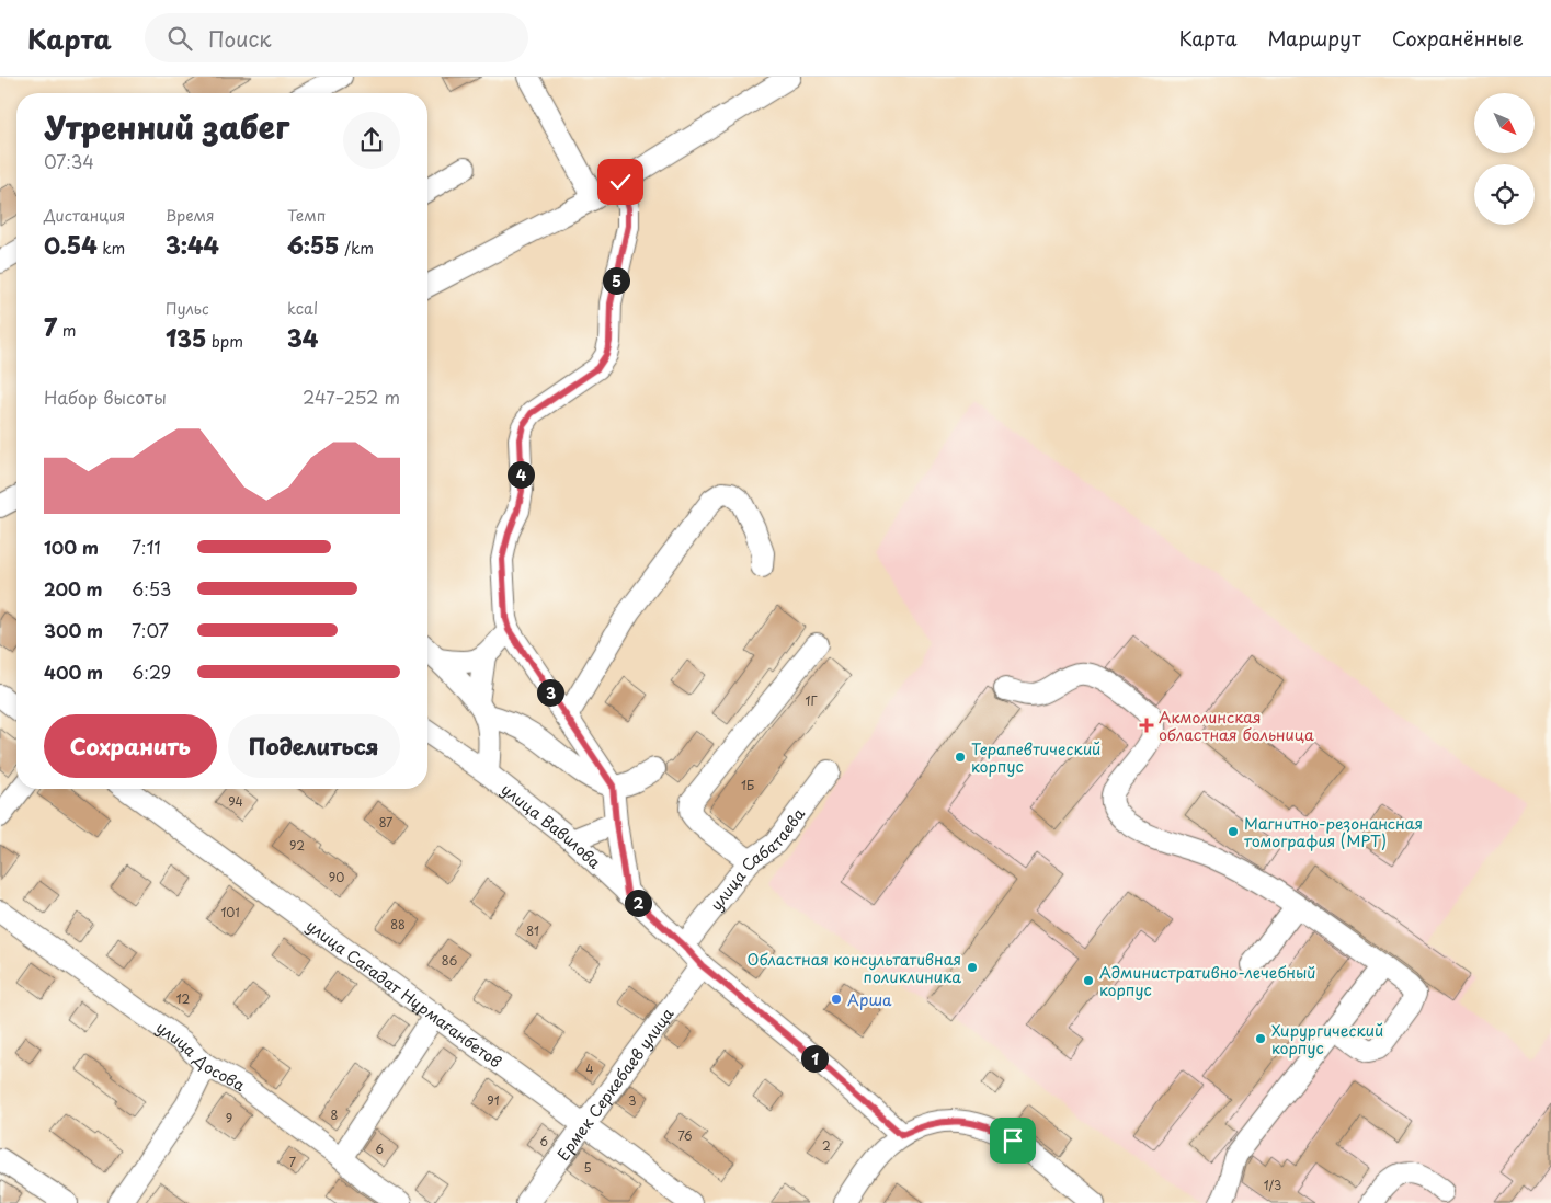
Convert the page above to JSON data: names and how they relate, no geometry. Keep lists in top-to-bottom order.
{
  "streets": {
    "street": [
      "улица Вавилова",
      "улица Сабатаева",
      "улица Сағадат Нұрмағанбетов",
      "улица Досова",
      "Ермек Серкебаев улица"
    ]
  },
  "crossings": [
    ["улица Вавилова", "улица Сабатаева"],
    ["улица Вавилова", "Ермек Серкебаев улица"],
    ["улица Сағадат Нұрмағанбетов", "Ермек Серкебаев улица"]
  ],
  "places": {
    "health": ["Акмолинская областная больница"],
    "other": [
      "Терапевтический корпус",
      "Магнитно-резонансная томография (МРТ)",
      "Областная консультативная поликлиника",
      "Административно-лечебный корпус",
      "Арша",
      "Хирургический корпус"
    ]
  },
  "house_numbers": [
    "1Г",
    "1Б",
    "94",
    "87",
    "92",
    "90",
    "101",
    "88",
    "81",
    "86",
    "12",
    "4",
    "91",
    "3",
    "8",
    "9",
    "76",
    "6",
    "2",
    "6",
    "7",
    "5",
    "1/3"
  ],
  "north": "bottom right",
  "page": {
    "header": "Карта",
    "search": "Поиск",
    "nav": ["Карта", "Маршрут", "Сохранённые"],
    "heading": ["Утренний забег", "07:34"],
    "stats": [
      ["Дистанция", "0.54 km"],
      ["Время", "3:44"],
      ["Темп", "6:55 /km"],
      ["7 m"],
      ["Пульс", "135 bpm"],
      ["kcal", "34"]
    ],
    "pins": [
      "5",
      "4",
      "3",
      "2",
      "1"
    ],
    "chart": ["Набор высоты", "247–252 m"],
    "list": [
      {
        "name": "100 m",
        "note": "7:11"
      },
      {
        "name": "200 m",
        "note": "6:53"
      },
      {
        "name": "300 m",
        "note": "7:07"
      },
      {
        "name": "400 m",
        "note": "6:29"
      }
    ],
    "buttons": ["Сохранить", "Поделиться"]
  }
}
